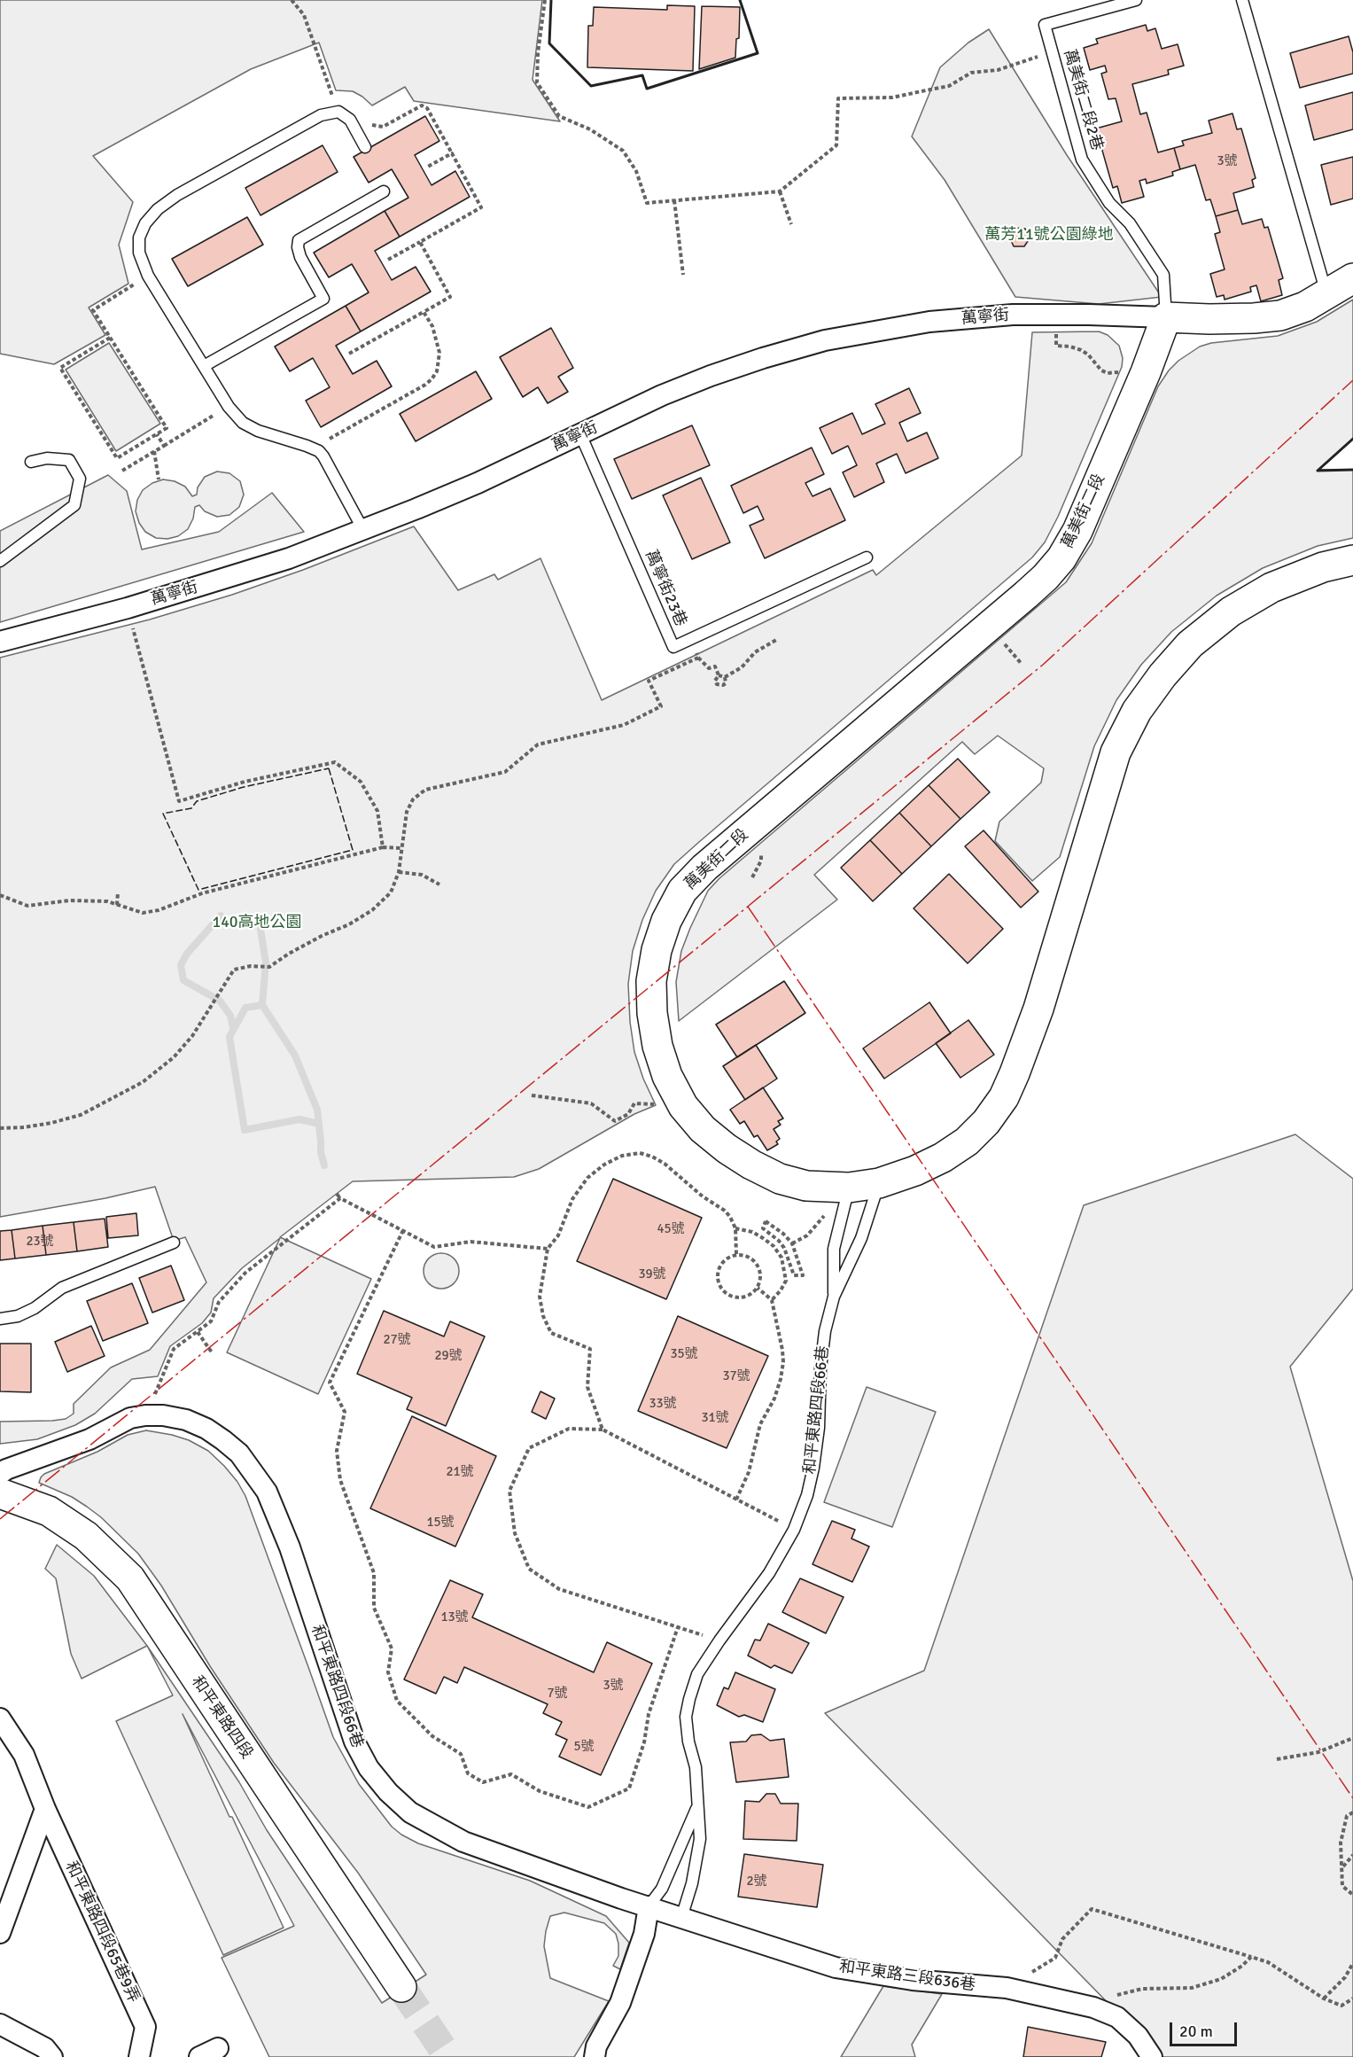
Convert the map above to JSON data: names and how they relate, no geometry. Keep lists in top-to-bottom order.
{
  "streets": {
    "street": [
      "萬寧街",
      "萬美街二段",
      "和平東路四段66巷",
      "和平東路四段",
      "和平東路四段65巷9弄",
      "和平東路三段636巷"
    ],
    "lane": ["萬美街二段2巷", "萬寧街23巷"]
  },
  "crossings": [
    ["萬美街二段2巷", "萬寧街"],
    ["萬美街二段2巷", "萬美街二段"],
    ["萬寧街", "萬美街二段"],
    ["萬寧街", "萬寧街23巷"],
    ["萬美街二段", "和平東路四段66巷"],
    ["和平東路四段66巷", "和平東路三段636巷"]
  ],
  "parks": ["萬芳11號公園綠地", "140高地公園"],
  "house_numbers": [
    "3號",
    "45號",
    "23號",
    "39號",
    "27號",
    "35號",
    "29號",
    "37號",
    "33號",
    "31號",
    "21號",
    "15號",
    "13號",
    "3號",
    "7號",
    "5號",
    "2號"
  ],
  "scale_bar": "20 m"
}
